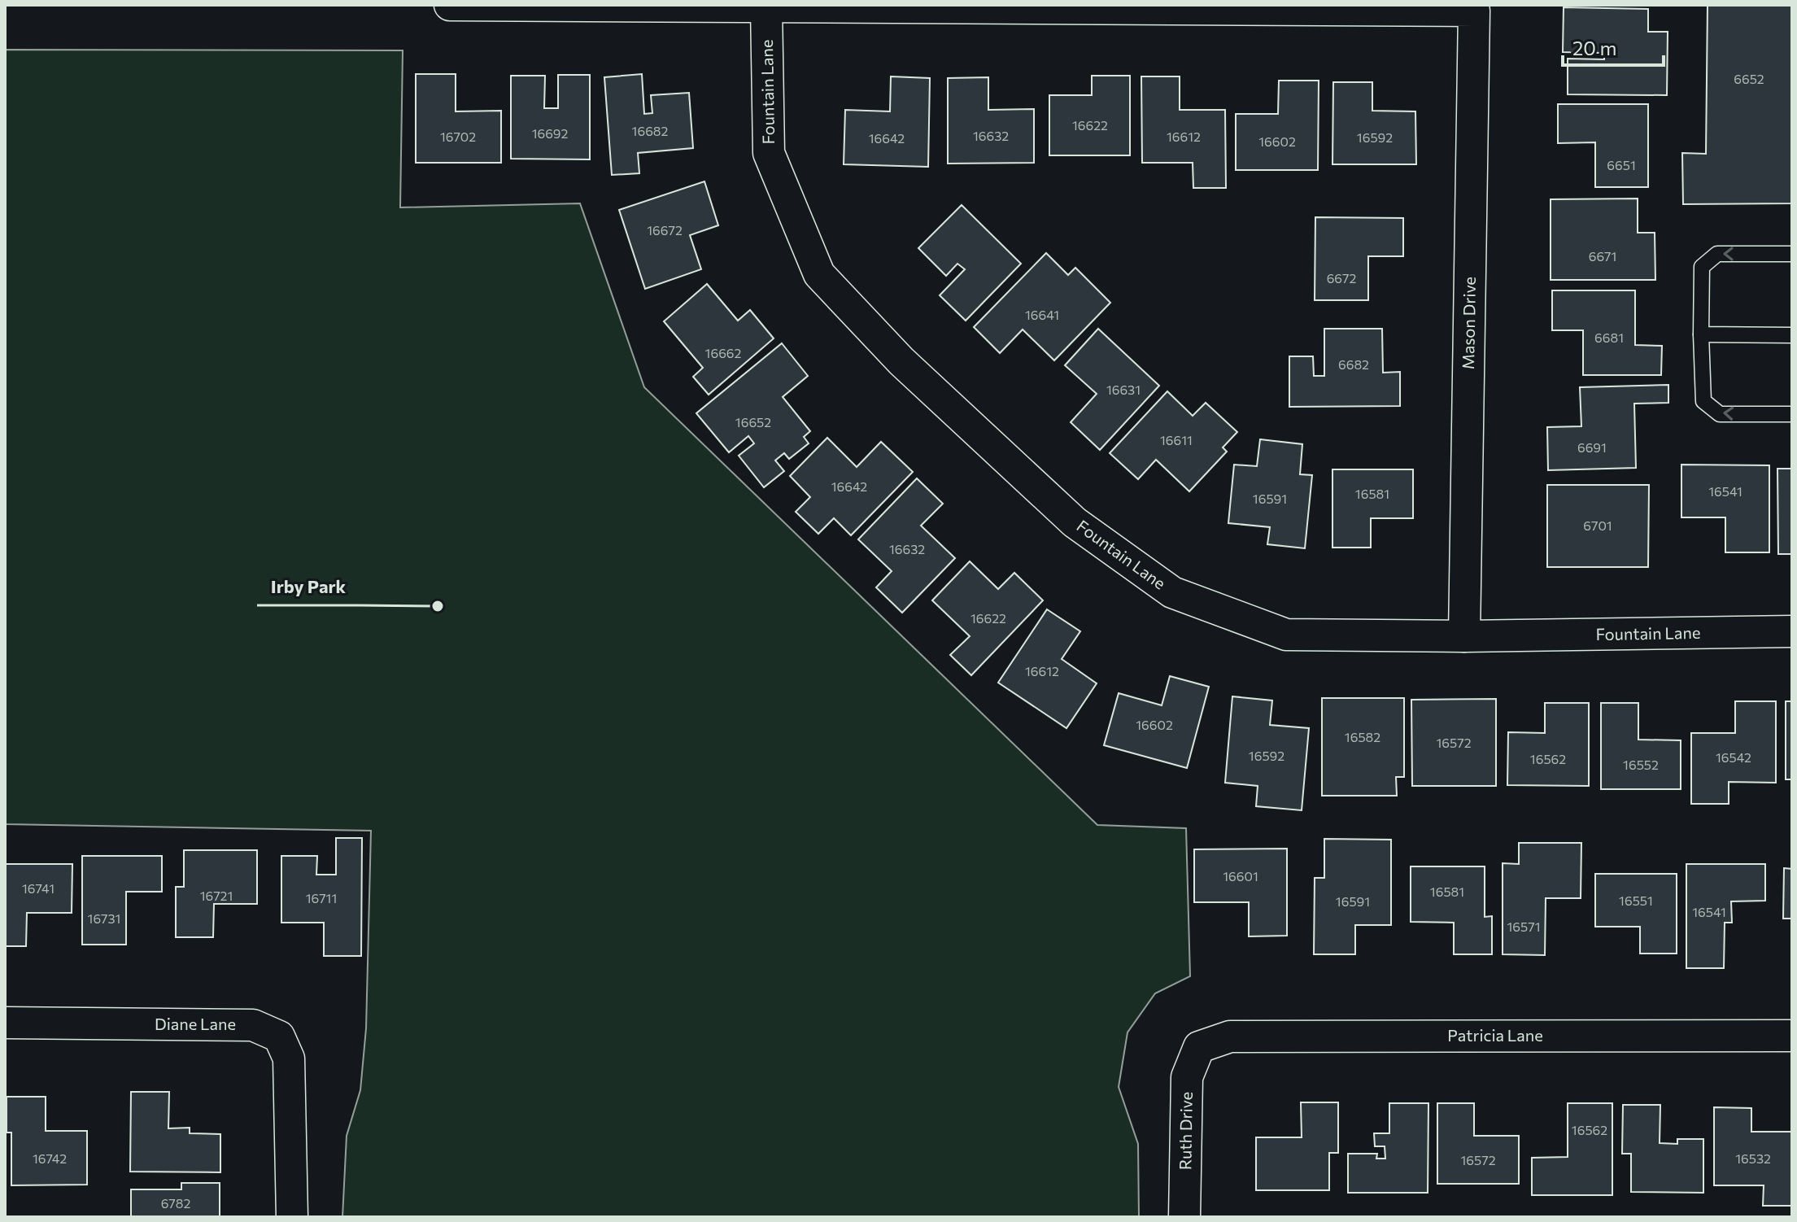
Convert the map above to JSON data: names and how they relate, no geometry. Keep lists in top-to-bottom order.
{
  "streets": {
    "street": [
      "Fountain Lane",
      "Mason Drive",
      "Diane Lane",
      "Patricia Lane",
      "Ruth Drive"
    ]
  },
  "crossings": [
    ["Fountain Lane", "Mason Drive"],
    ["Patricia Lane", "Ruth Drive"]
  ],
  "places": ["Irby Park"],
  "house_numbers": [
    "6652",
    "16622",
    "16682",
    "16692",
    "16632",
    "16702",
    "16612",
    "16592",
    "16642",
    "16602",
    "6651",
    "16672",
    "6671",
    "6672",
    "16641",
    "6681",
    "16662",
    "6682",
    "16631",
    "16652",
    "16611",
    "6691",
    "16642",
    "16541",
    "16581",
    "16591",
    "6701",
    "16632",
    "16622",
    "16612",
    "16602",
    "16582",
    "16572",
    "16592",
    "16542",
    "16562",
    "16552",
    "16601",
    "16741",
    "16581",
    "16721",
    "16711",
    "16551",
    "16591",
    "16541",
    "16731",
    "16571",
    "16562",
    "16742",
    "16532",
    "16572",
    "6782"
  ],
  "scale_bar": "20 m"
}
